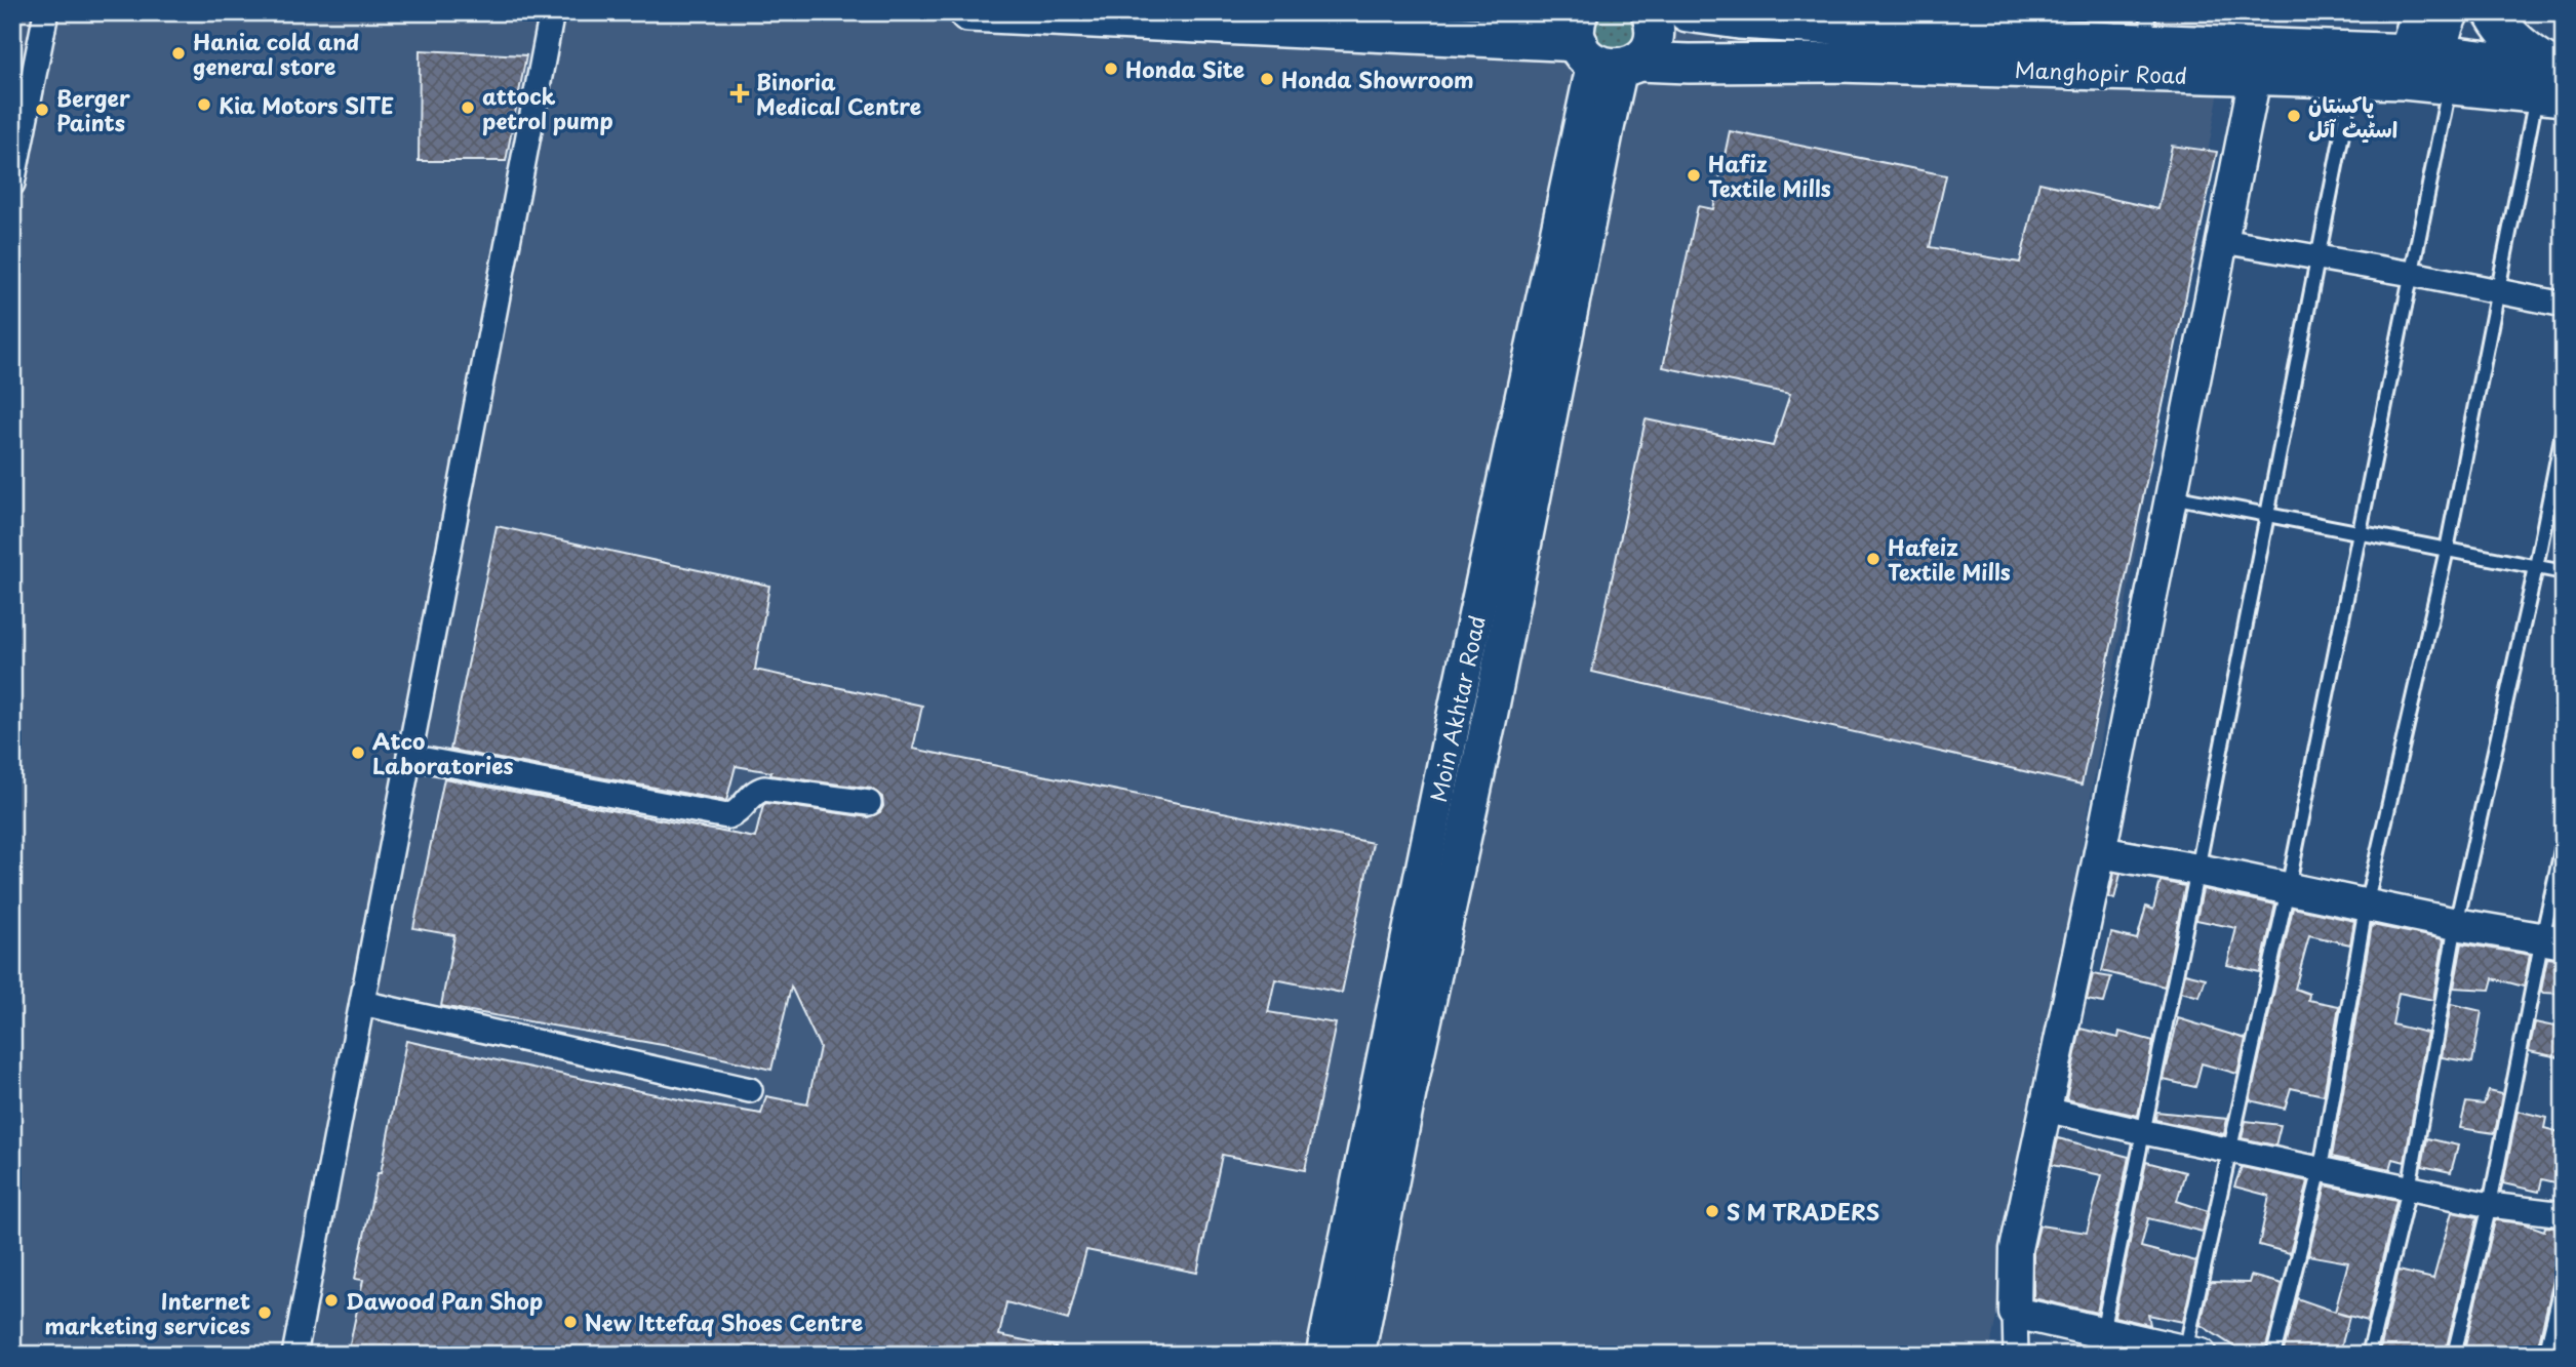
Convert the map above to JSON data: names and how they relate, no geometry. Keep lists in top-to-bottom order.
{
  "streets": {
    "main road": ["Manghopir Road", "Moin Akhtar Road"]
  },
  "crossings": [
    ["Manghopir Road", "Moin Akhtar Road"]
  ],
  "places": {
    "other": [
      "Hania cold and general store",
      "Honda Site",
      "Honda Showroom",
      "Kia Motors SITE",
      "attock petrol pump",
      "Berger Paints",
      "پاکستان اسٹیٹ آئل",
      "Hafiz Textile Mills",
      "Hafeiz Textile Mills",
      "Atco Laboratories",
      "S M TRADERS",
      "Dawood Pan Shop",
      "Internet marketing services",
      "New Ittefaq Shoes Centre"
    ],
    "health": ["Binoria Medical Centre"]
  }
}
